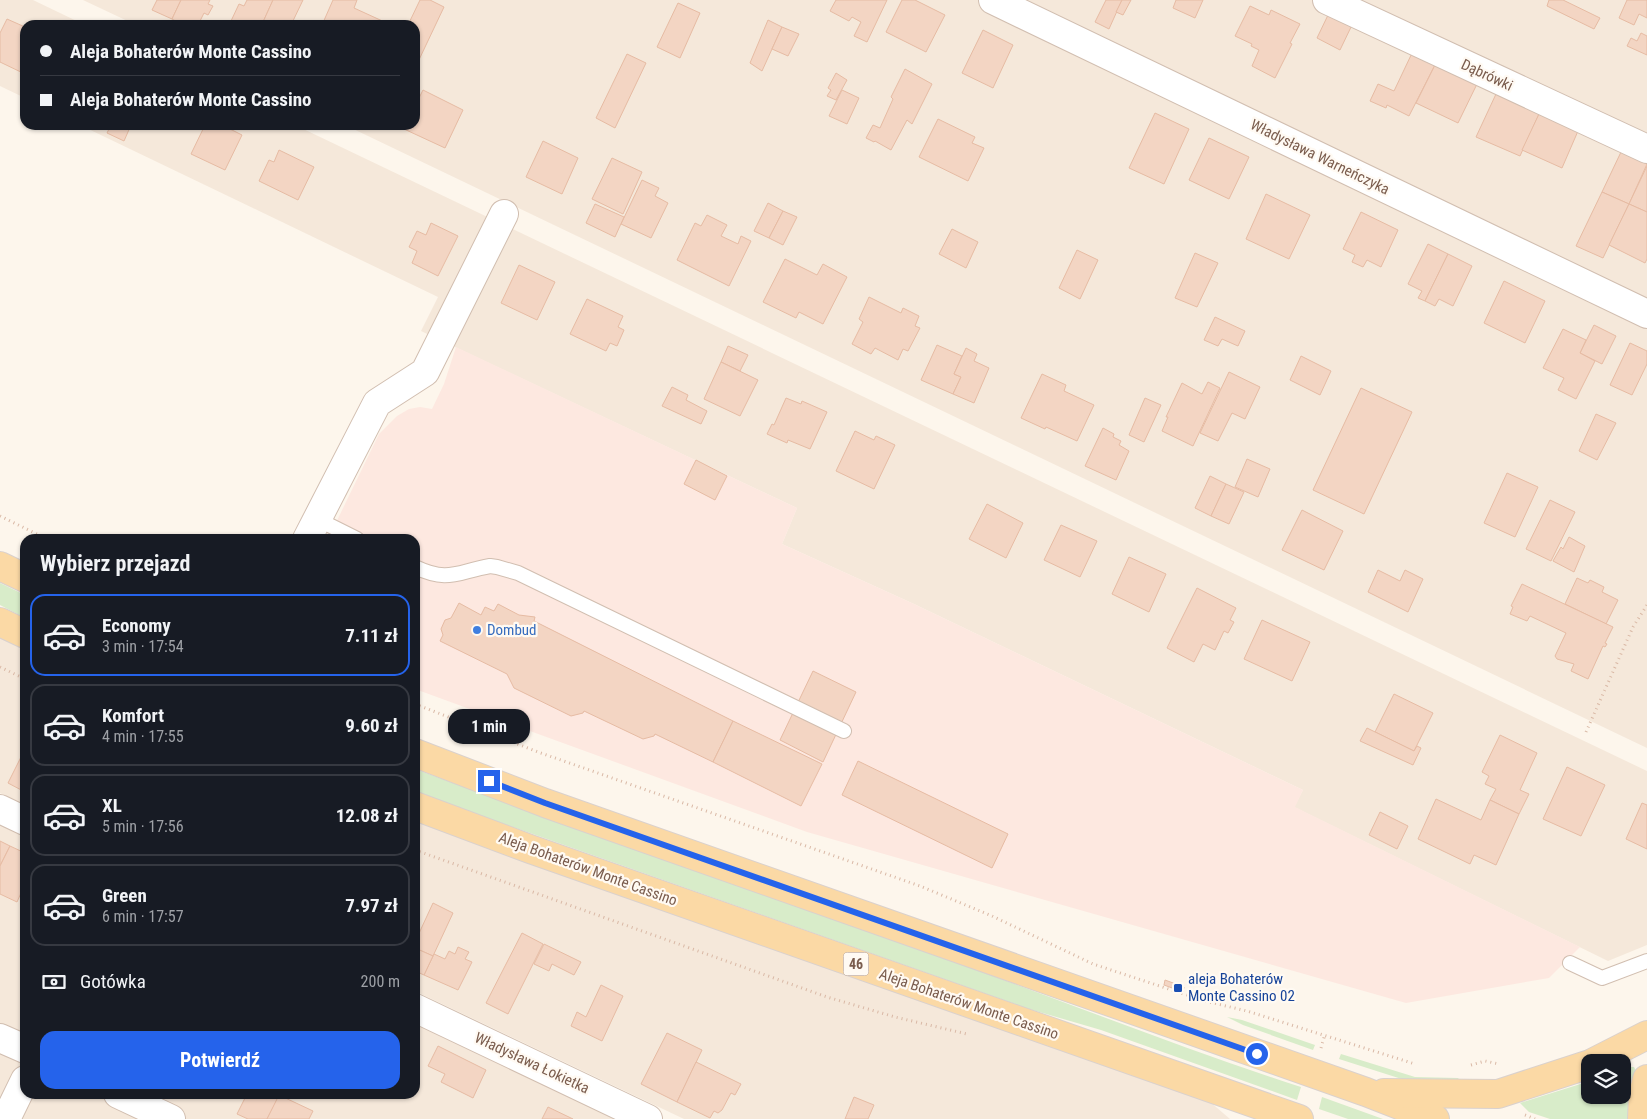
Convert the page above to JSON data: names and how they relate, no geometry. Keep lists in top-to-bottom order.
{
  "streets": {
    "main road": ["Aleja Bohaterów Monte Cassino", "46"],
    "street": ["Dąbrówki", "Władysława Warneńczyka", "Władysława Łokietka"]
  },
  "places": {
    "other": ["Dombud"],
    "transit": ["aleja Bohaterów Monte Cassino 02"]
  },
  "page": {
    "banner": ["Aleja Bohaterów Monte Cassino", "Aleja Bohaterów Monte Cassino"],
    "heading": "Wybierz przejazd",
    "list": [
      {
        "name": "Economy",
        "note": "3 min · 17:54",
        "value": "7.11 zł"
      },
      {
        "name": "Komfort",
        "note": "4 min · 17:55",
        "value": "9.60 zł"
      },
      {
        "name": "XL",
        "note": "5 min · 17:56",
        "value": "12.08 zł"
      },
      {
        "name": "Green",
        "note": "6 min · 17:57",
        "value": "7.97 zł"
      }
    ],
    "bubble": "1 min",
    "pay": ["Gotówka", "200 m"],
    "buttons": "Potwierdź"
  }
}
